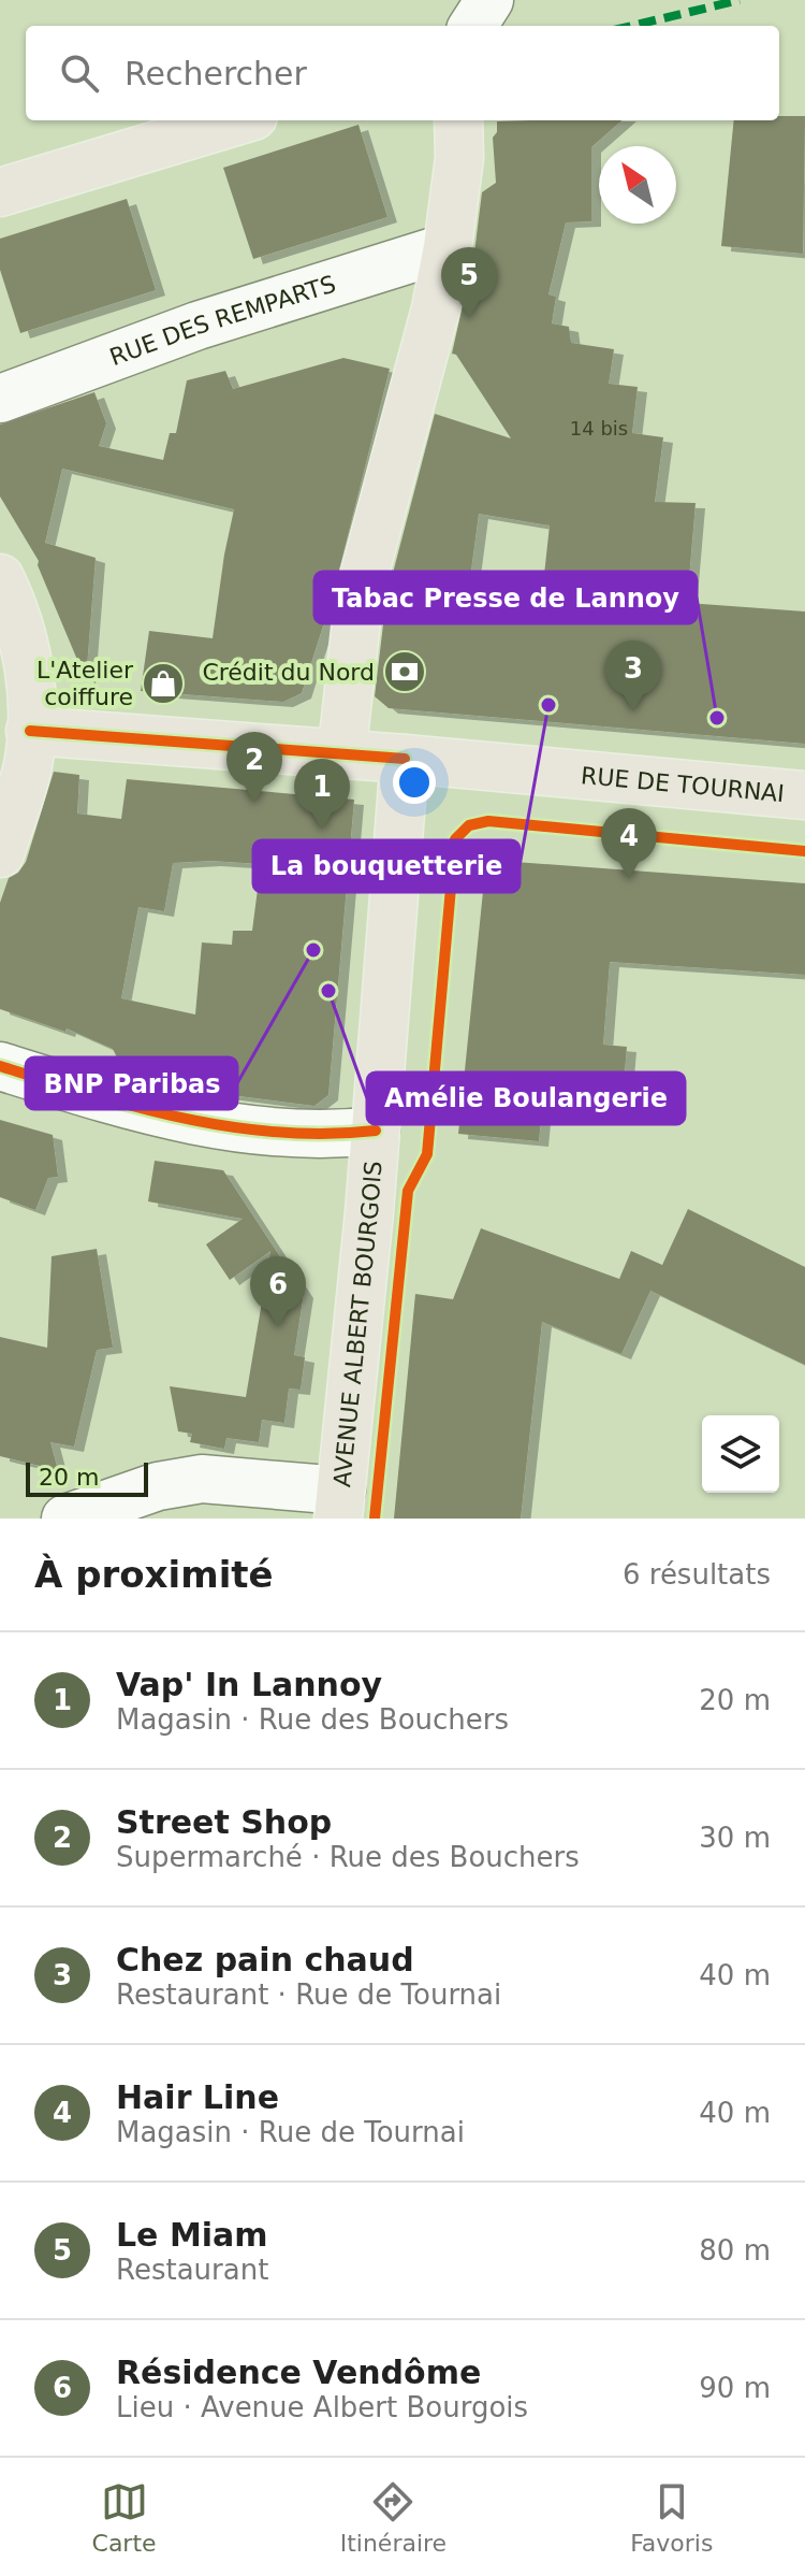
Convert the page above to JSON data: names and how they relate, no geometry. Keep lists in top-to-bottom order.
{
  "streets": {
    "main road": ["RUE DE TOURNAI", "AVENUE ALBERT BOURGOIS"],
    "street": ["RUE DES REMPARTS"]
  },
  "crossings": [
    ["RUE DE TOURNAI", "AVENUE ALBERT BOURGOIS"]
  ],
  "places": {
    "bank": ["Crédit du Nord"],
    "shop": ["L'Atelier coiffure"],
    "other": [
      "La bouquetterie",
      "Tabac Presse de Lannoy",
      "BNP Paribas",
      "Amélie Boulangerie"
    ]
  },
  "house_numbers": ["14 bis"],
  "scale_bar": "20 m",
  "north": "top left",
  "page": {
    "search": "Rechercher",
    "pins": [
      "5",
      "3",
      "2",
      "1",
      "4",
      "6"
    ],
    "scale": "20 m",
    "heading": ["À proximité", "6 résultats"],
    "list": [
      {
        "mark": "1",
        "name": "Vap' In Lannoy",
        "note": "Magasin · Rue des Bouchers",
        "value": "20 m"
      },
      {
        "mark": "2",
        "name": "Street Shop",
        "note": "Supermarché · Rue des Bouchers",
        "value": "30 m"
      },
      {
        "mark": "3",
        "name": "Chez pain chaud",
        "note": "Restaurant · Rue de Tournai",
        "value": "40 m"
      },
      {
        "mark": "4",
        "name": "Hair Line",
        "note": "Magasin · Rue de Tournai",
        "value": "40 m"
      },
      {
        "mark": "5",
        "name": "Le Miam",
        "note": "Restaurant",
        "value": "80 m"
      },
      {
        "mark": "6",
        "name": "Résidence Vendôme",
        "note": "Lieu · Avenue Albert Bourgois",
        "value": "90 m"
      }
    ],
    "nav": ["Carte", "Itinéraire", "Favoris"]
  }
}
